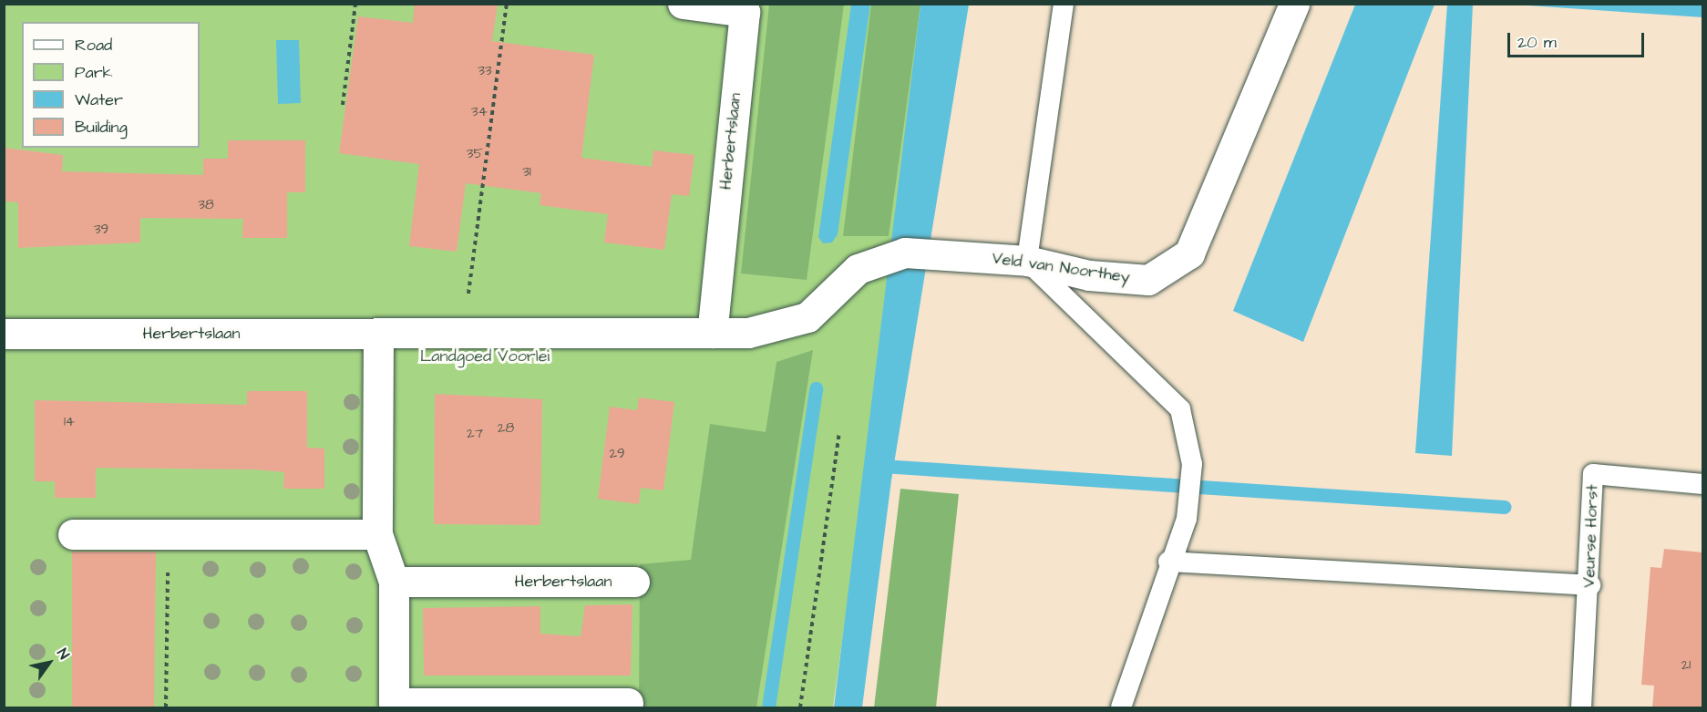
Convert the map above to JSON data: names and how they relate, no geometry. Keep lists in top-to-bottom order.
{
  "streets": {
    "street": ["Herbertslaan", "Veld van Noorthey"],
    "lane": ["Veurse Horst"]
  },
  "crossings": [
    ["Herbertslaan", "Veld van Noorthey"]
  ],
  "parks": ["Landgoed Voorlei"],
  "house_numbers": [
    "33",
    "34",
    "35",
    "31",
    "38",
    "39",
    "14",
    "28",
    "27",
    "29",
    "21"
  ],
  "legend": [
    "Road",
    "Park",
    "Water",
    "Building"
  ],
  "scale_bar": "20 m",
  "north": "top right"
}
